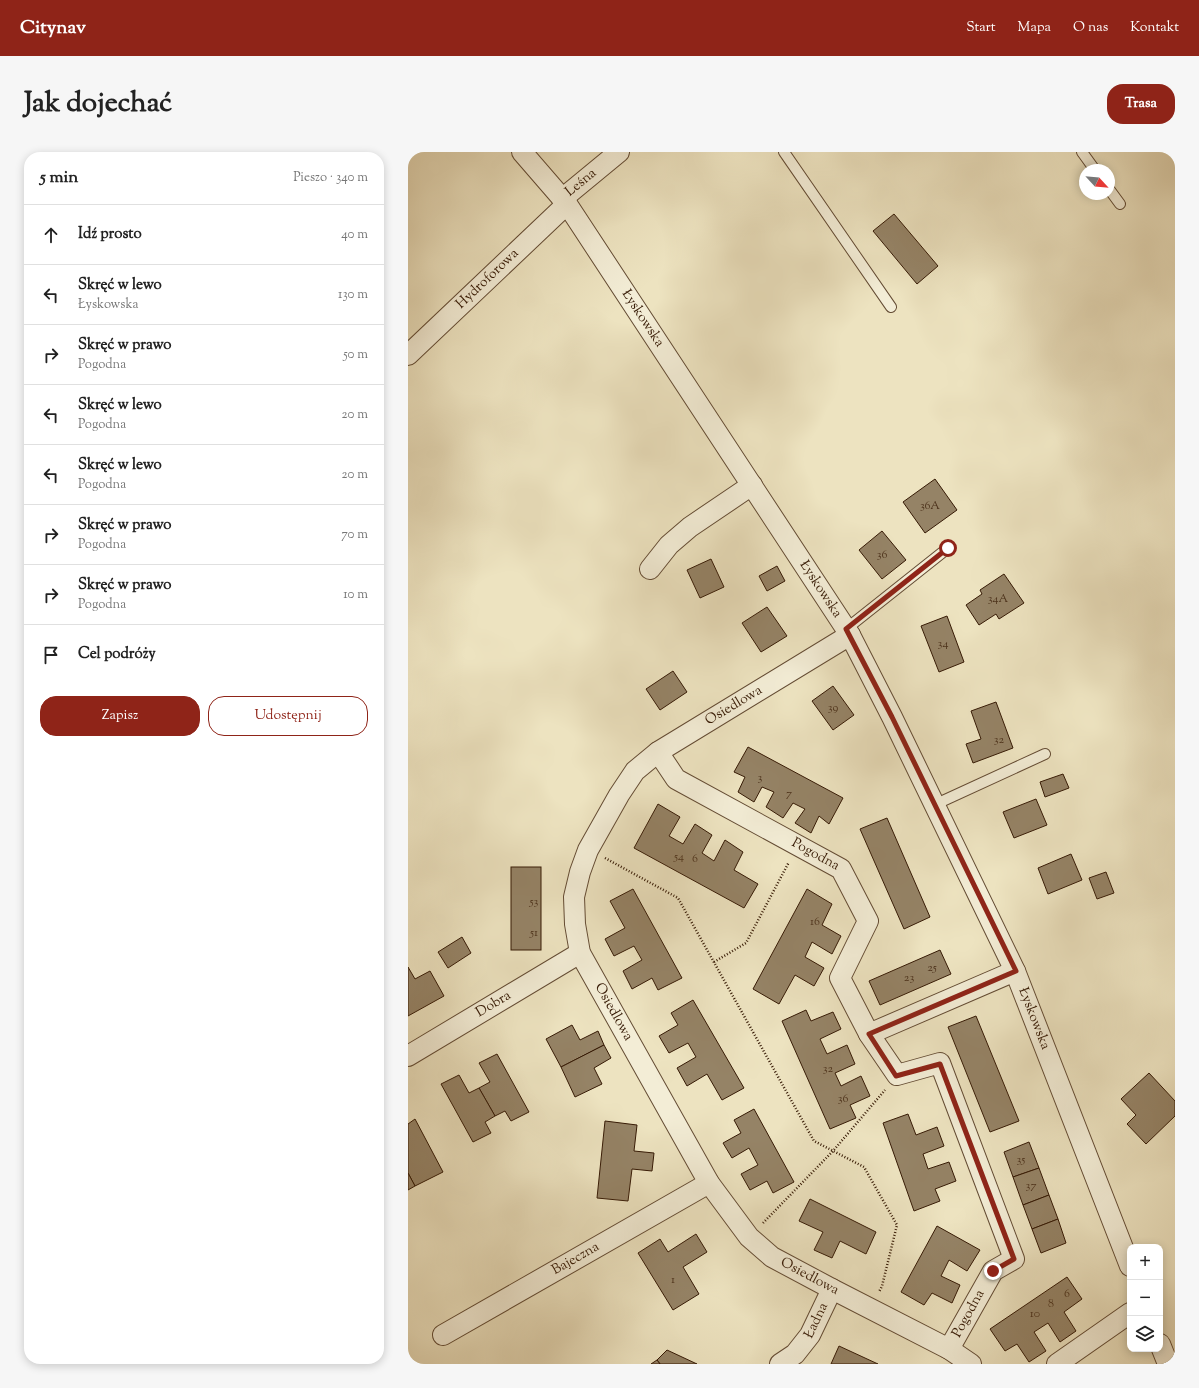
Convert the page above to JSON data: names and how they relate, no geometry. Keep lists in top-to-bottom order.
{
  "streets": {
    "street": [
      "Leśna",
      "Hydroforowa",
      "Łyskowska",
      "Osiedlowa",
      "Pogodna",
      "Dobra",
      "Bajeczna",
      "Ładna"
    ]
  },
  "crossings": [
    ["Leśna", "Hydroforowa"],
    ["Leśna", "Łyskowska"],
    ["Hydroforowa", "Łyskowska"],
    ["Łyskowska", "Osiedlowa"],
    ["Osiedlowa", "Pogodna"],
    ["Osiedlowa", "Dobra"],
    ["Osiedlowa", "Bajeczna"],
    ["Osiedlowa", "Ładna"]
  ],
  "house_numbers": [
    "36A",
    "36",
    "34A",
    "34",
    "39",
    "32",
    "3",
    "7",
    "54",
    "6",
    "53",
    "16",
    "51",
    "25",
    "23",
    "32",
    "36",
    "35",
    "37",
    "1",
    "6",
    "8",
    "10"
  ],
  "north": "bottom right",
  "page": {
    "header": "Citynav",
    "nav": [
      "Start",
      "Mapa",
      "O nas",
      "Kontakt"
    ],
    "title": "Jak dojechać",
    "buttons": [
      "Trasa",
      ["Zapisz", "Udostępnij"]
    ],
    "heading": ["5 min", "Pieszo · 340 m"],
    "list": [
      ["Idź prosto", "40 m"],
      ["Skręć w lewo", "Łyskowska", "130 m"],
      ["Skręć w prawo", "Pogodna", "50 m"],
      ["Skręć w lewo", "Pogodna", "20 m"],
      ["Skręć w lewo", "Pogodna", "20 m"],
      ["Skręć w prawo", "Pogodna", "70 m"],
      ["Skręć w prawo", "Pogodna", "10 m"],
      "Cel podróży"
    ],
    "map_buttons": ["+", "−"]
  }
}
